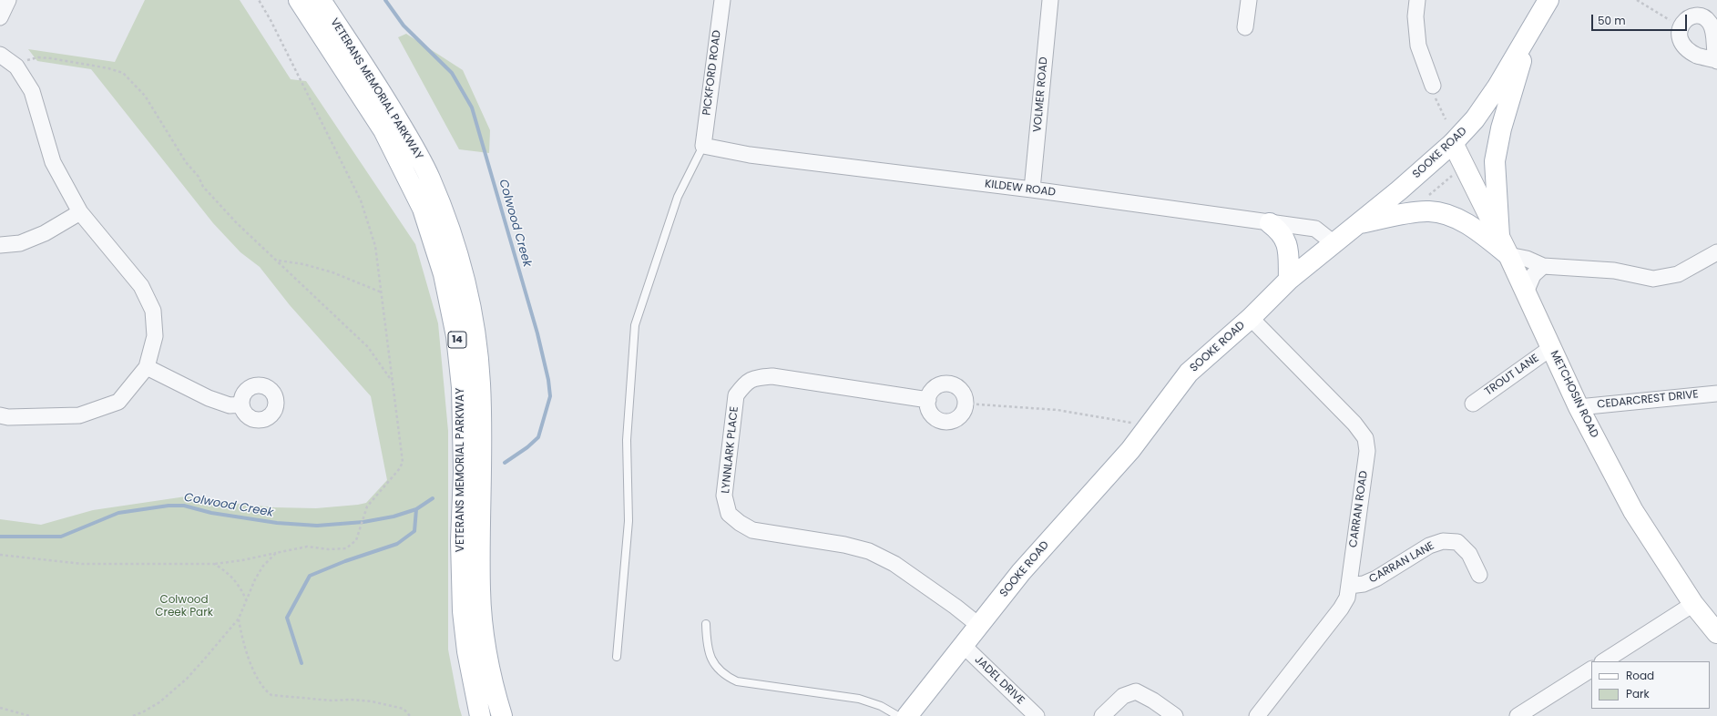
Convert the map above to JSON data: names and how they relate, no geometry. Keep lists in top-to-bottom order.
{
  "streets": {
    "main road": [
      "VETERANS MEMORIAL PARKWAY",
      "SOOKE ROAD",
      "14",
      "METCHOSIN ROAD"
    ],
    "street": [
      "PICKFORD ROAD",
      "VOLMER ROAD",
      "KILDEW ROAD",
      "TROUT LANE",
      "CEDARCREST DRIVE",
      "LYNNLARK PLACE",
      "CARRAN ROAD",
      "CARRAN LANE",
      "JADEL DRIVE"
    ]
  },
  "crossings": [
    ["PICKFORD ROAD", "KILDEW ROAD"],
    ["VOLMER ROAD", "KILDEW ROAD"],
    ["SOOKE ROAD", "KILDEW ROAD"],
    ["SOOKE ROAD", "METCHOSIN ROAD"],
    ["SOOKE ROAD", "LYNNLARK PLACE"],
    ["SOOKE ROAD", "CARRAN ROAD"],
    ["SOOKE ROAD", "JADEL DRIVE"],
    ["TROUT LANE", "METCHOSIN ROAD"],
    ["METCHOSIN ROAD", "CEDARCREST DRIVE"],
    ["CARRAN ROAD", "CARRAN LANE"]
  ],
  "water": ["Colwood Creek"],
  "parks": ["Colwood Creek Park"],
  "legend": ["Road", "Park"],
  "scale_bar": "50 m"
}
